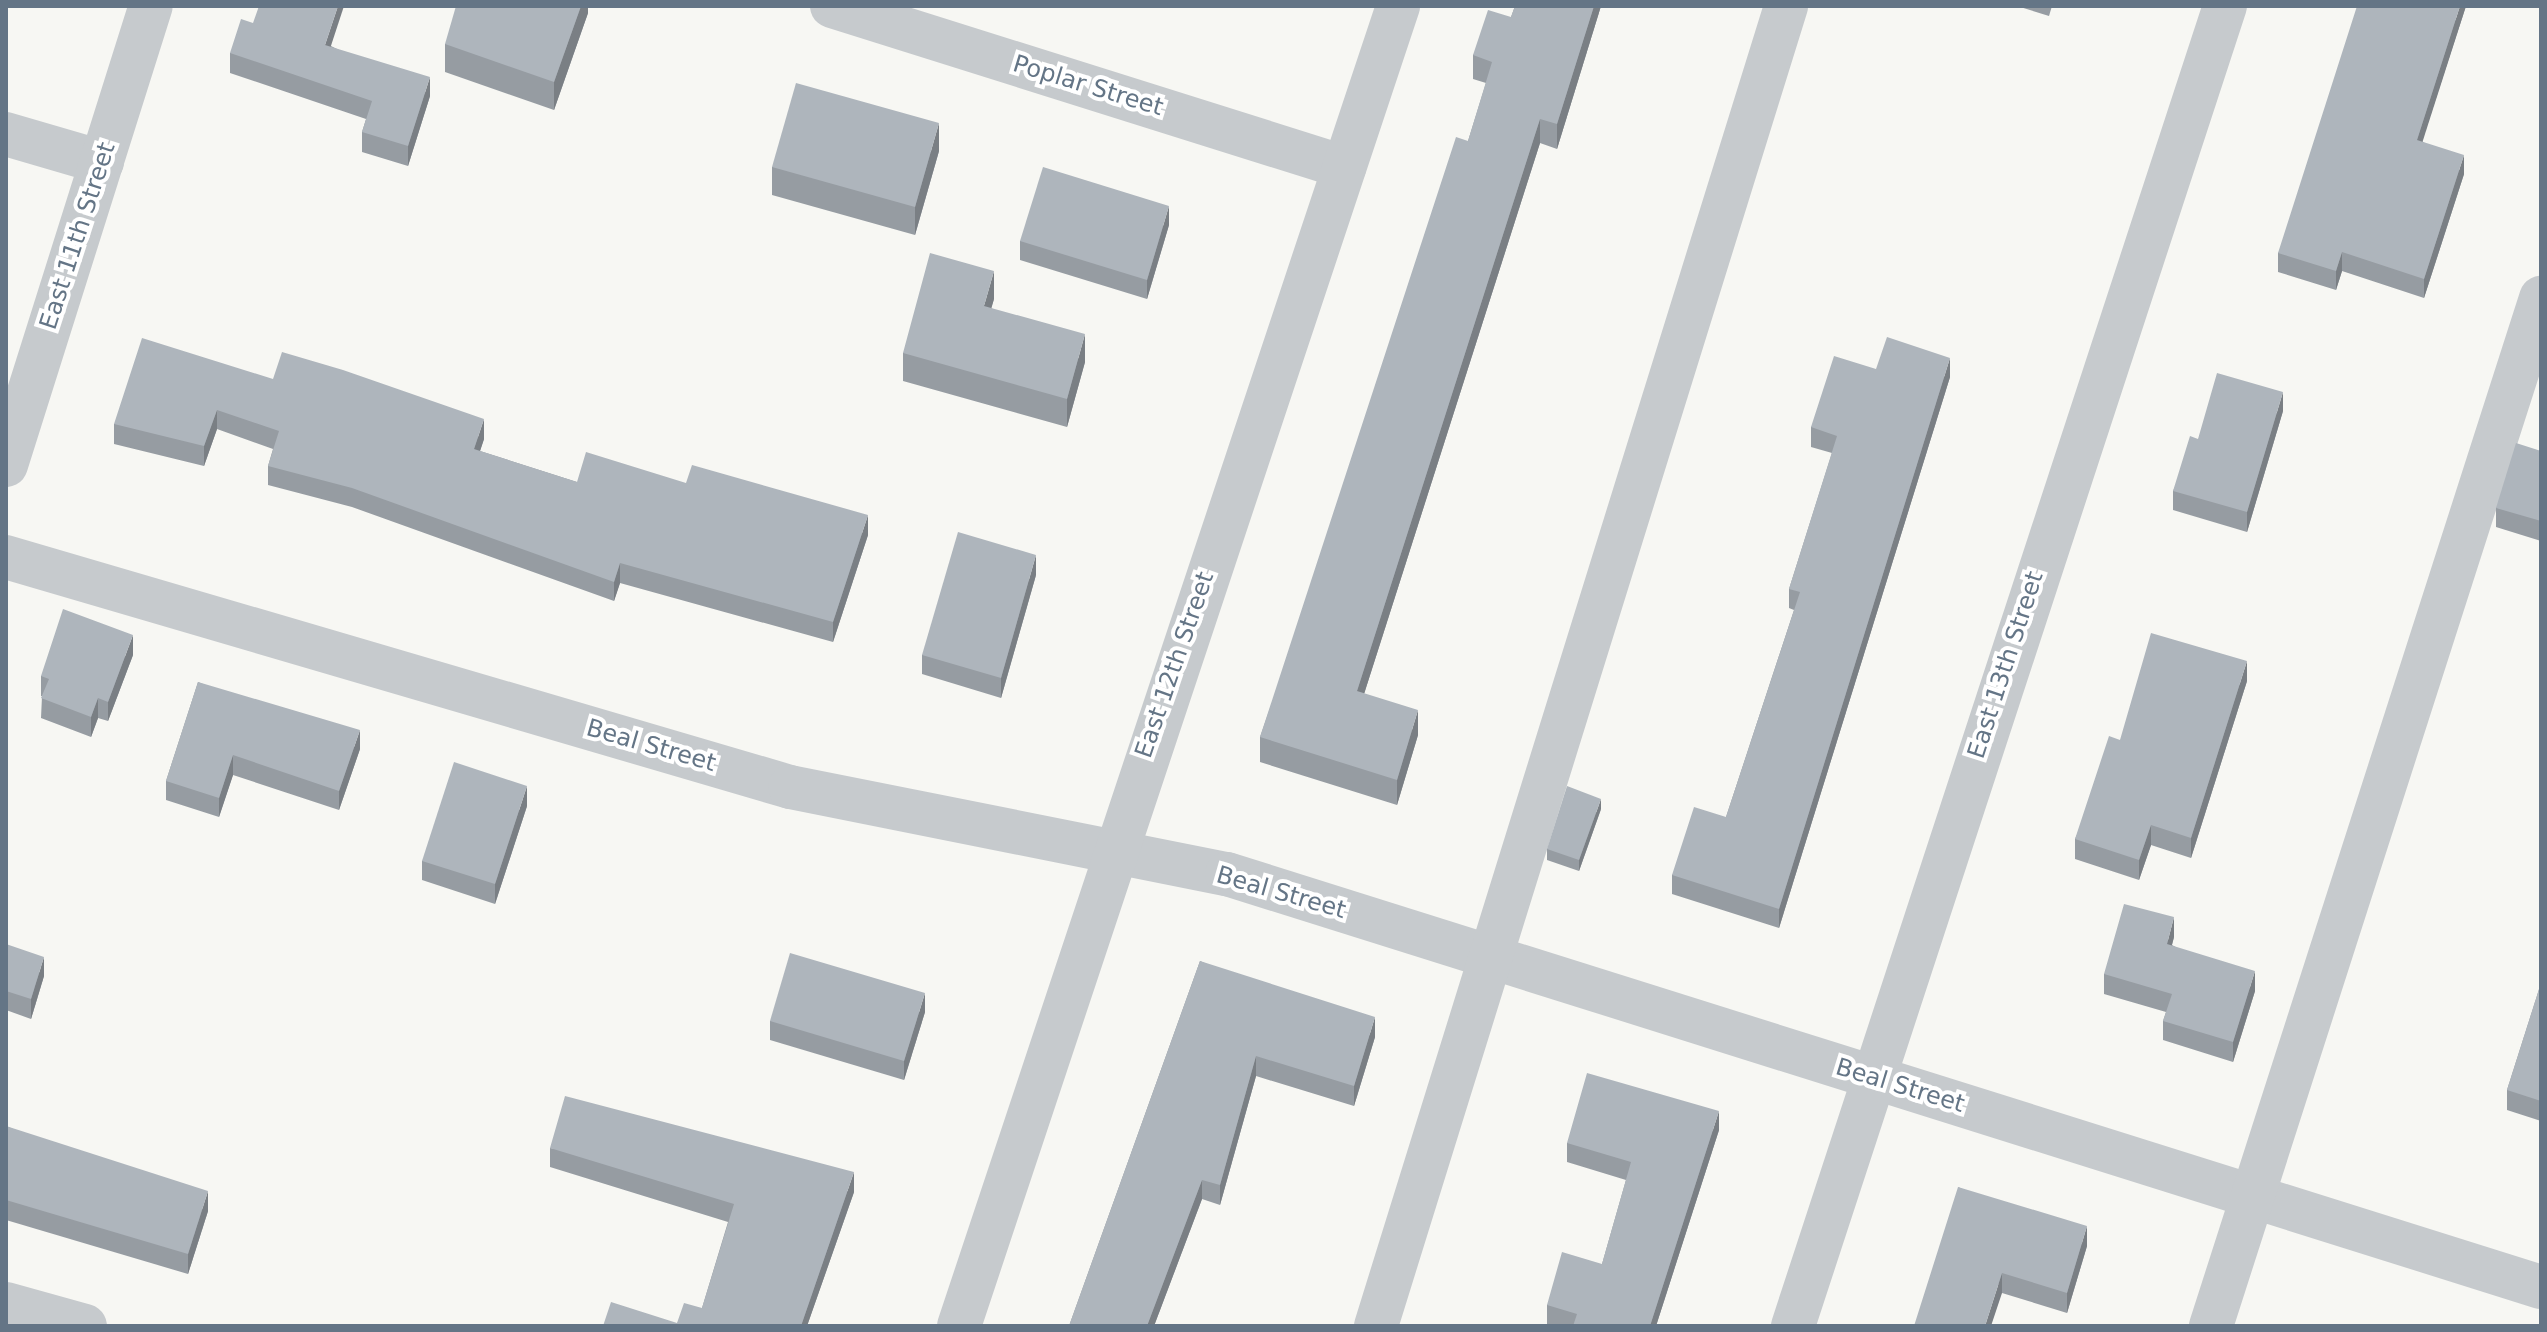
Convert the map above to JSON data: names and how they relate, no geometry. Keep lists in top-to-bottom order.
{
  "streets": {
    "street": [
      "Poplar Street",
      "East 11th Street",
      "East 12th Street",
      "East 13th Street",
      "Beal Street"
    ]
  },
  "crossings": [
    ["Poplar Street", "East 12th Street"],
    ["East 12th Street", "Beal Street"],
    ["East 13th Street", "Beal Street"]
  ]
}
